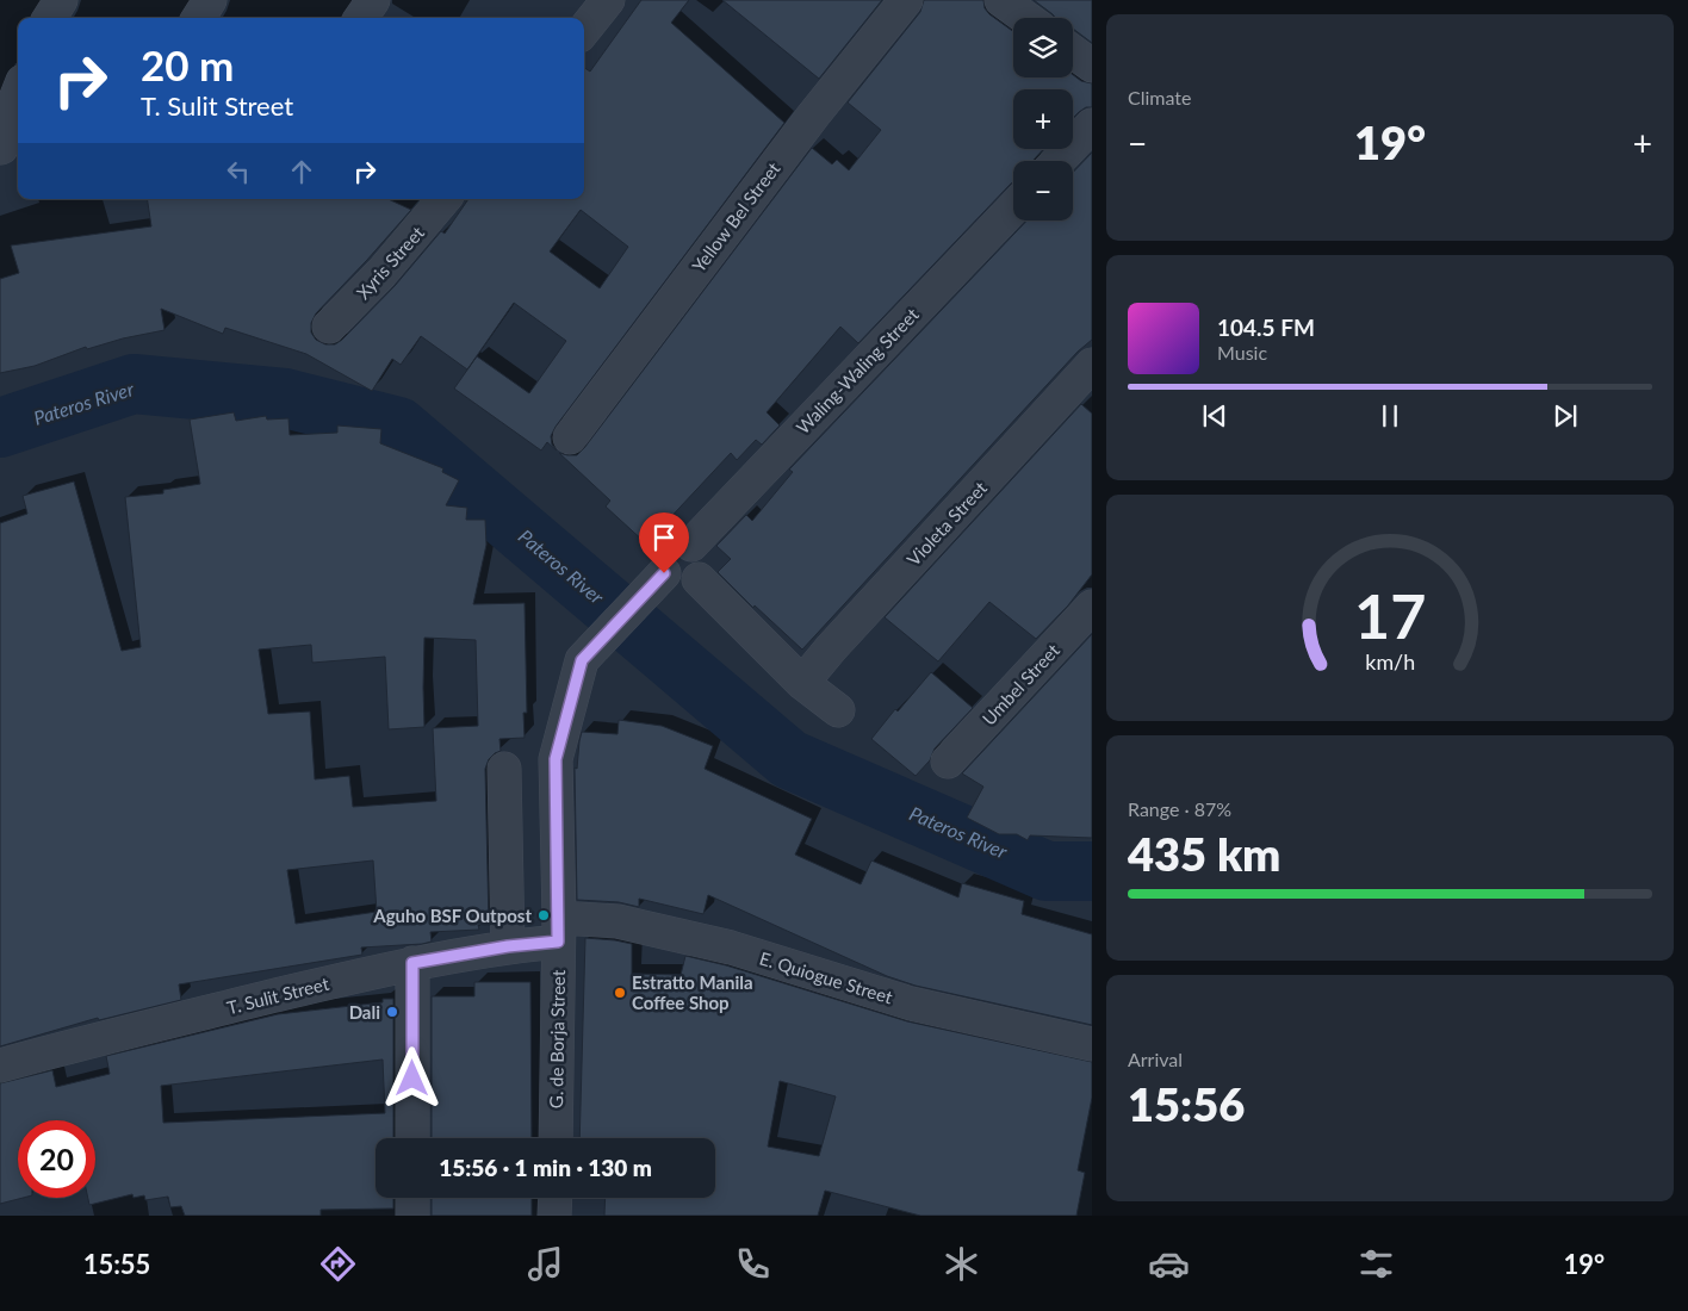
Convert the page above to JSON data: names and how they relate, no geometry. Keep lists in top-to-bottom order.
{
  "streets": {
    "street": [
      "Yellow Bel Street",
      "Xyris Street",
      "Waling-Waling Street",
      "Violeta Street",
      "Umbel Street",
      "E. Quiogue Street",
      "T. Sulit Street",
      "G. de Borja Street"
    ]
  },
  "crossings": [
    ["E. Quiogue Street", "T. Sulit Street"],
    ["E. Quiogue Street", "G. de Borja Street"],
    ["T. Sulit Street", "G. de Borja Street"]
  ],
  "water": ["Pateros River"],
  "places": ["Aguho BSF Outpost", "Estratto Manila Coffee Shop", "Dali"],
  "page": {
    "tile": [
      "Climate",
      ["Range · 87%", "435 km"],
      ["Arrival", "15:56"]
    ],
    "map_buttons": ["+", "−"],
    "turn": ["20 m", "T. Sulit Street"],
    "heat": ["−", "19°", "+"],
    "song": ["104.5 FM", "Music"],
    "limit": "20",
    "trip": "15:56 · 1 min · 130 m",
    "tabs": ["15:55", "19°"],
    "gauge": ["17", "km/h"]
  }
}
